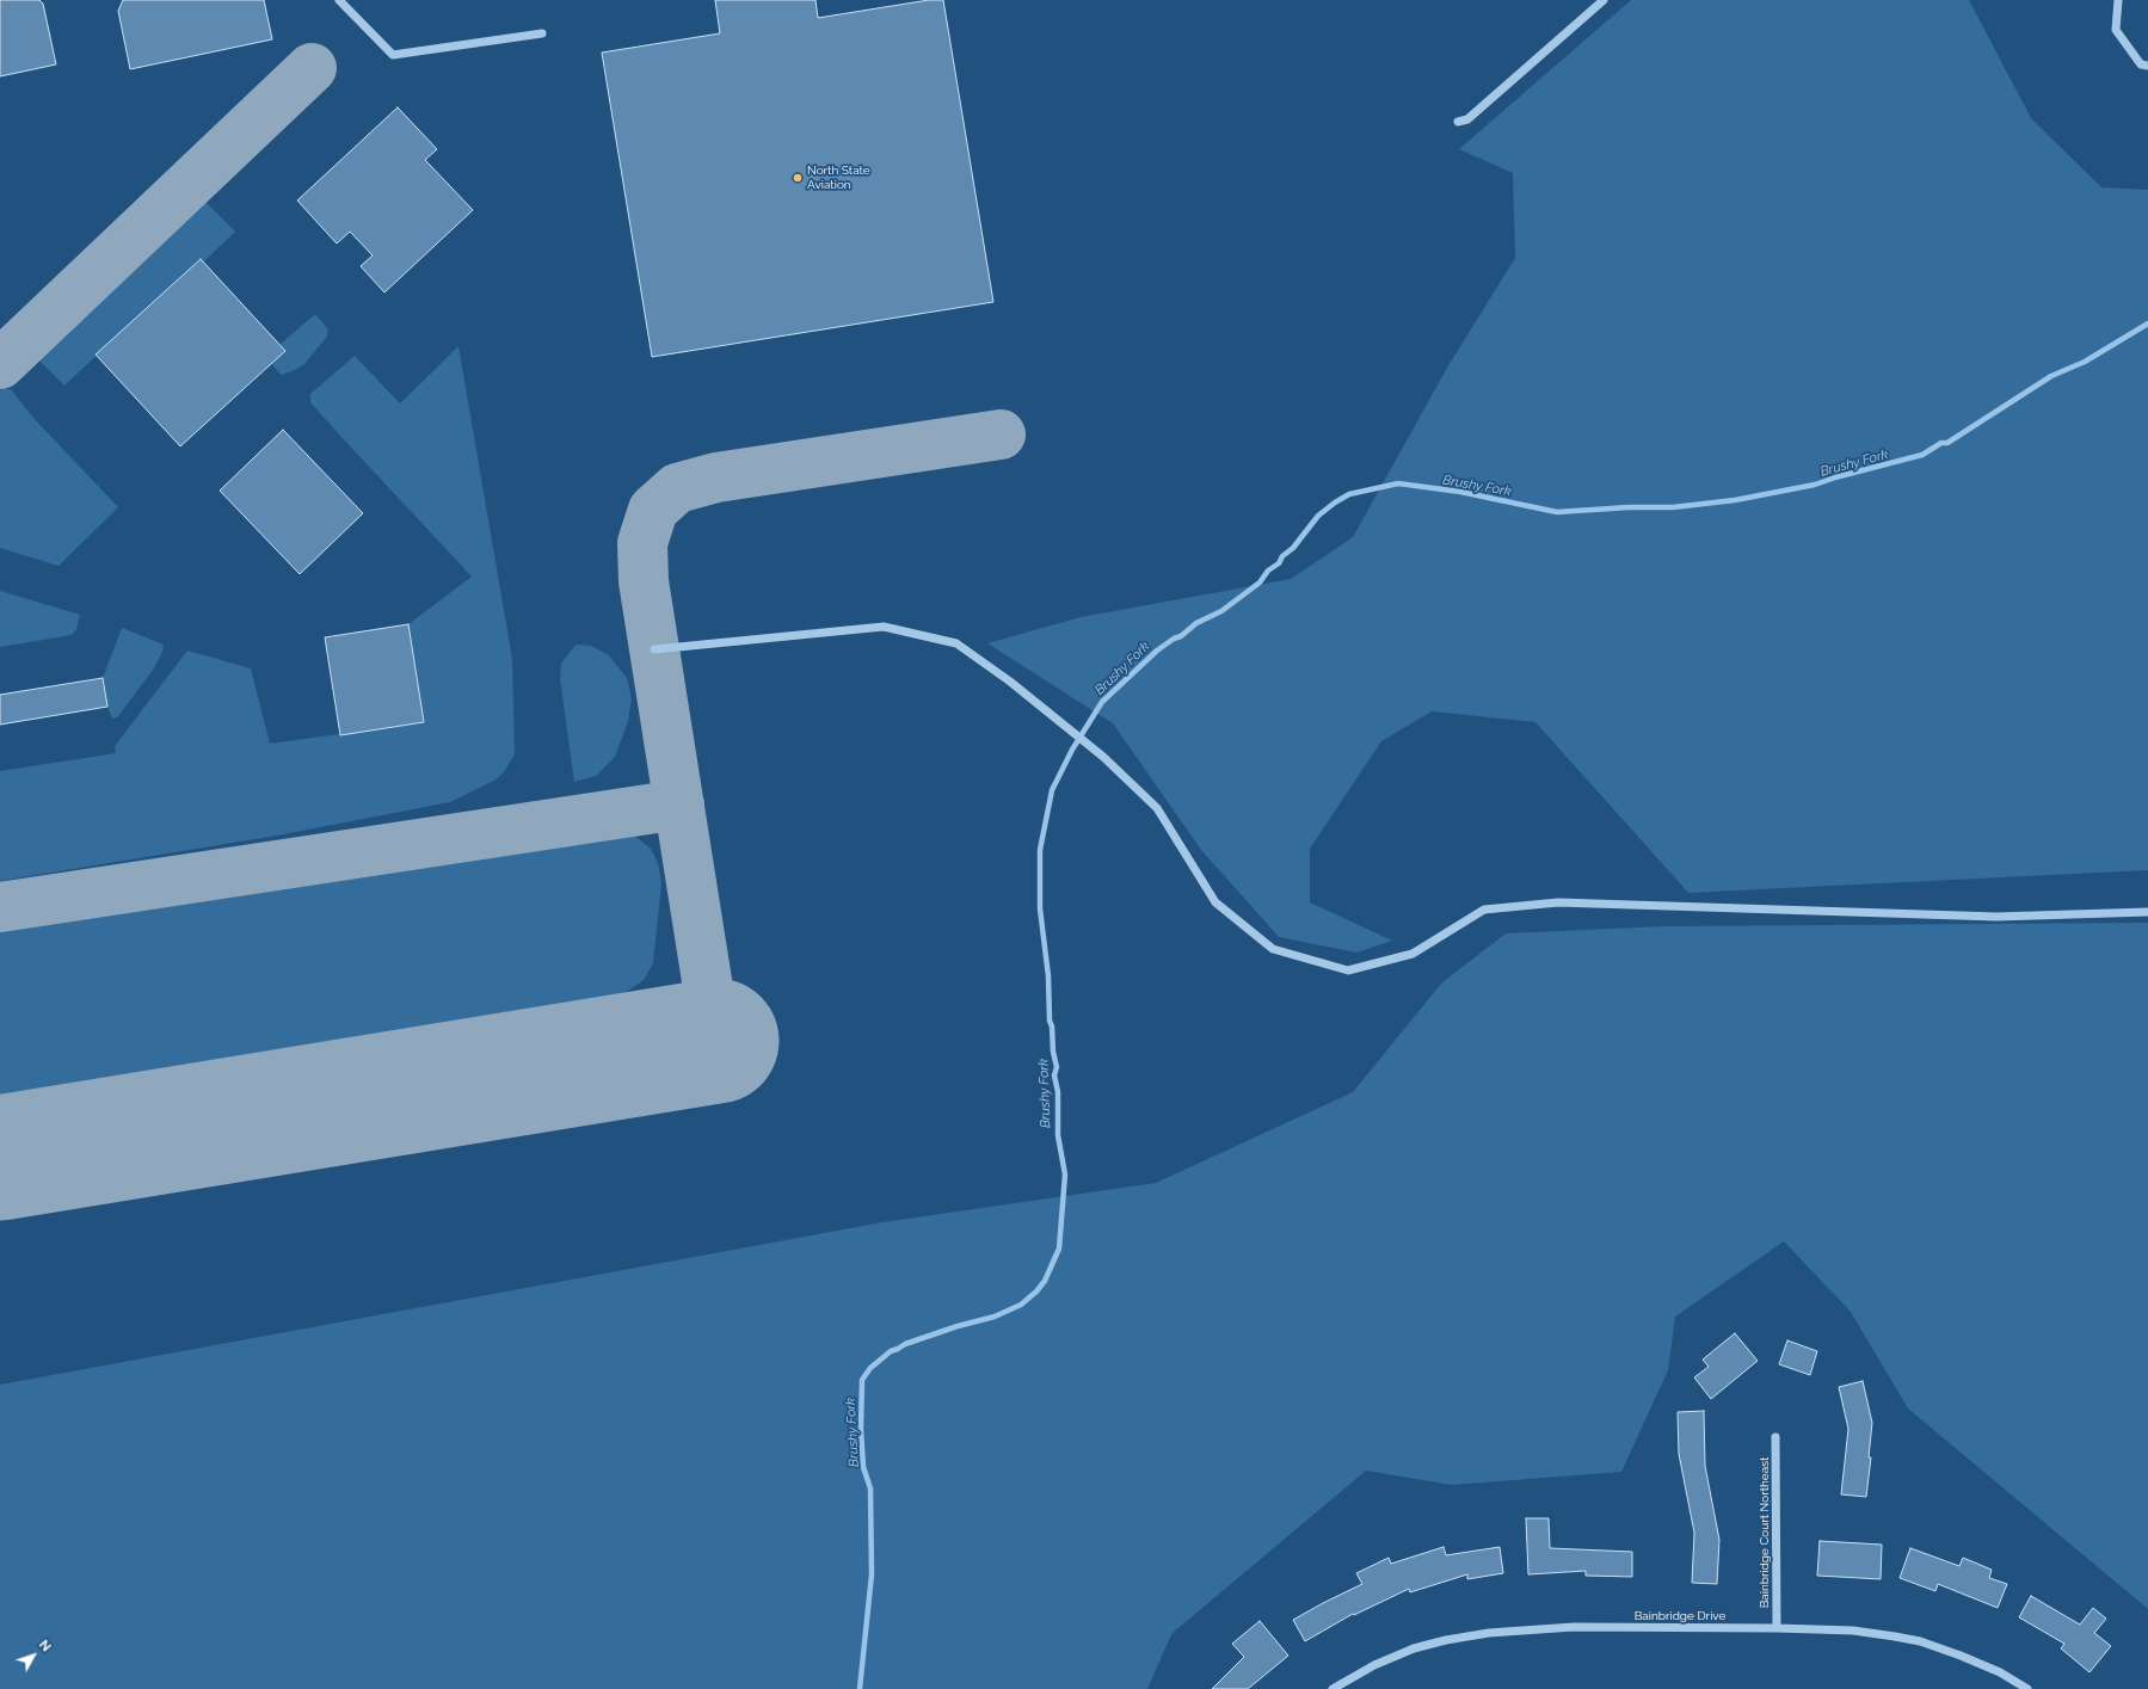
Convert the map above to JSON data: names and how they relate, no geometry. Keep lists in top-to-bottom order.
{
  "streets": {
    "street": ["Bainbridge Court Northeast", "Bainbridge Drive"]
  },
  "crossings": [
    ["Bainbridge Court Northeast", "Bainbridge Drive"]
  ],
  "water": ["Brushy Fork"],
  "places": ["North State Aviation"],
  "north": "top right"
}
